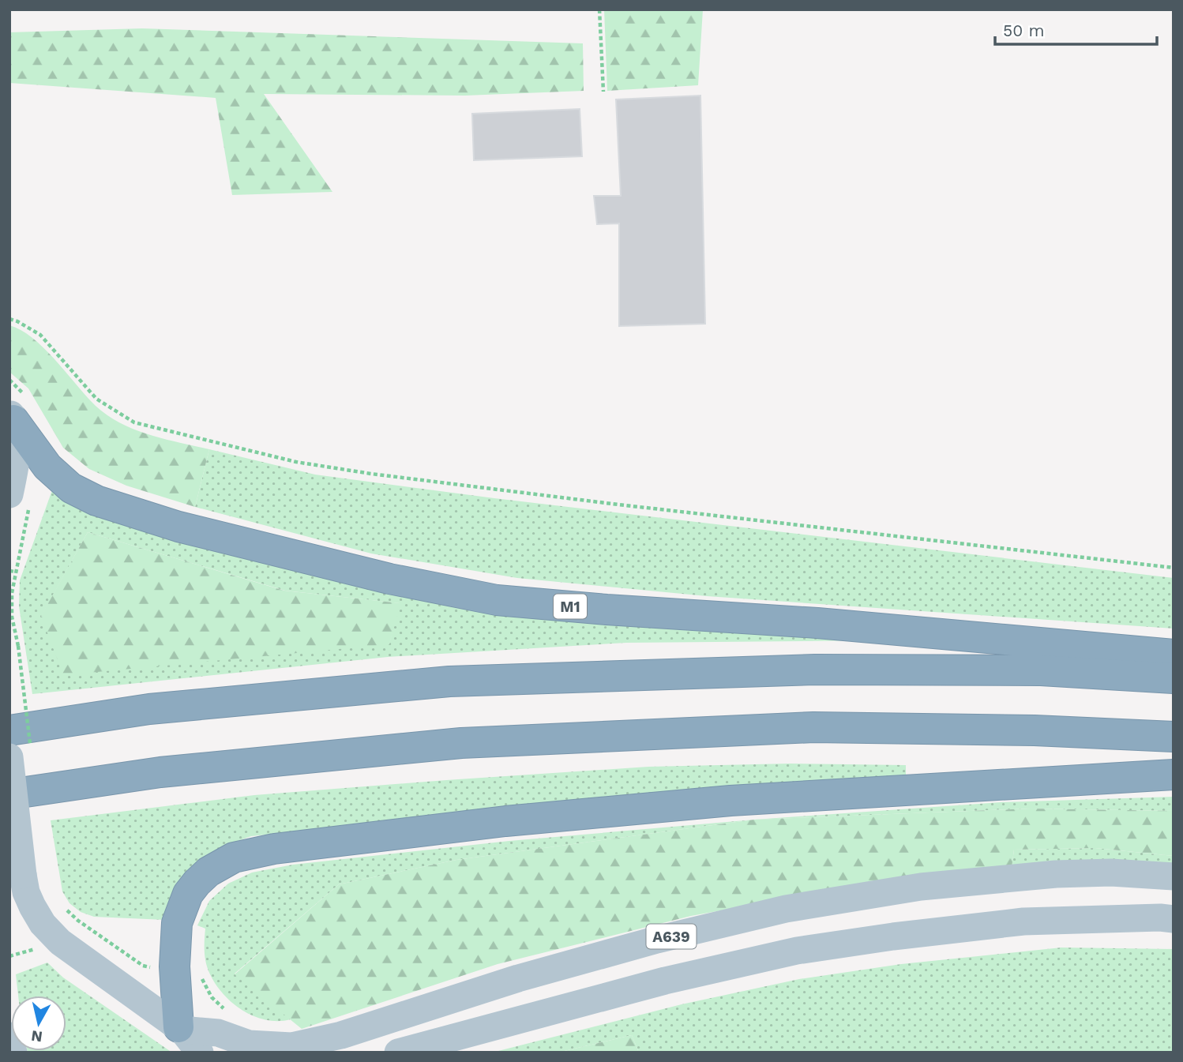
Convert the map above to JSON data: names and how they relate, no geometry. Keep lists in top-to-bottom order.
{
  "streets": {
    "highway": ["M1"],
    "main road": ["A639"]
  },
  "scale_bar": "50 m",
  "north": "bottom"
}
